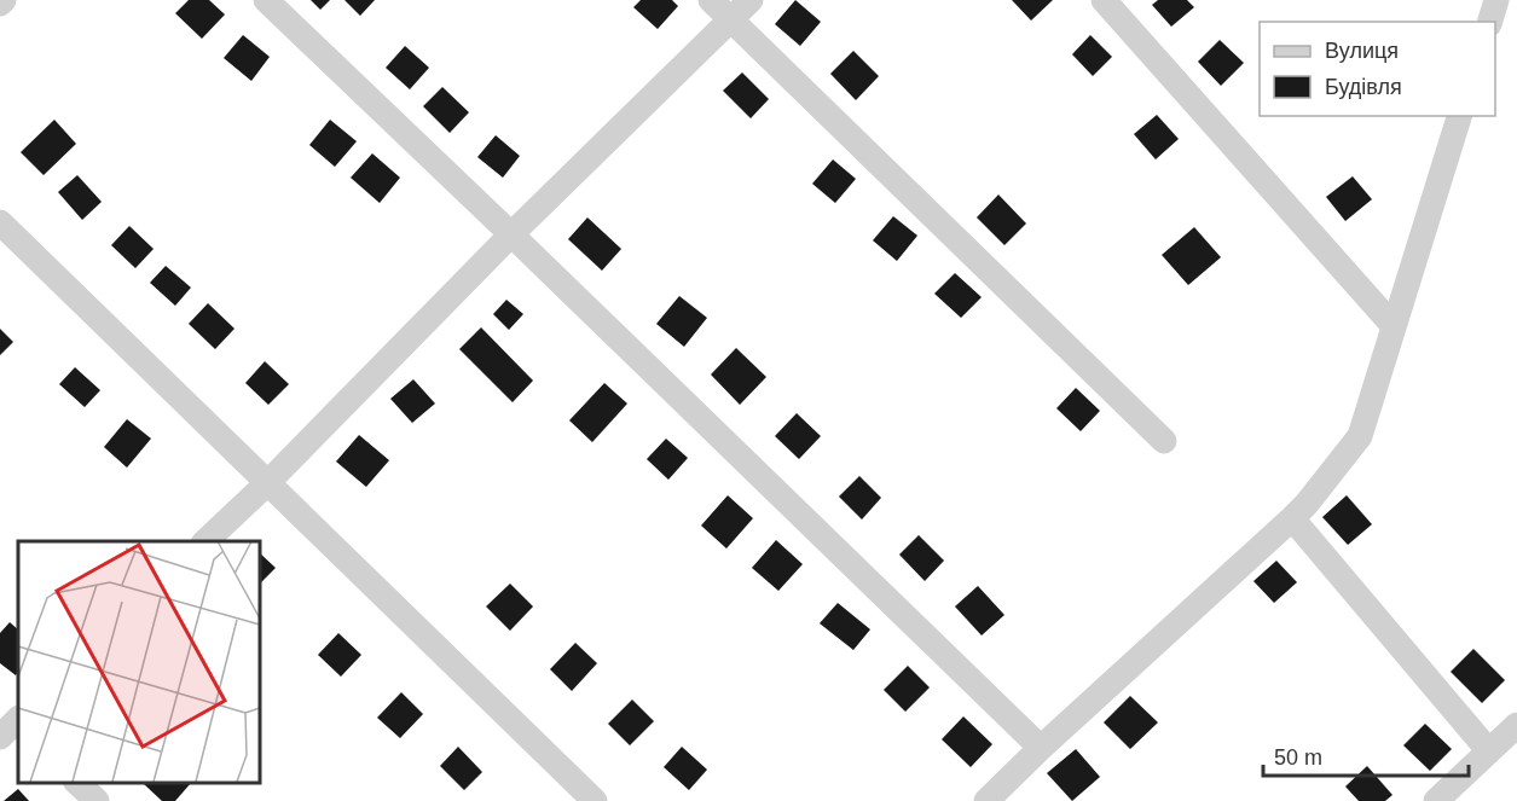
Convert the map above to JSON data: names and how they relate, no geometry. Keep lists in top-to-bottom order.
{
  "legend": ["Вулиця", "Будівля"],
  "scale_bar": "50 m"
}
